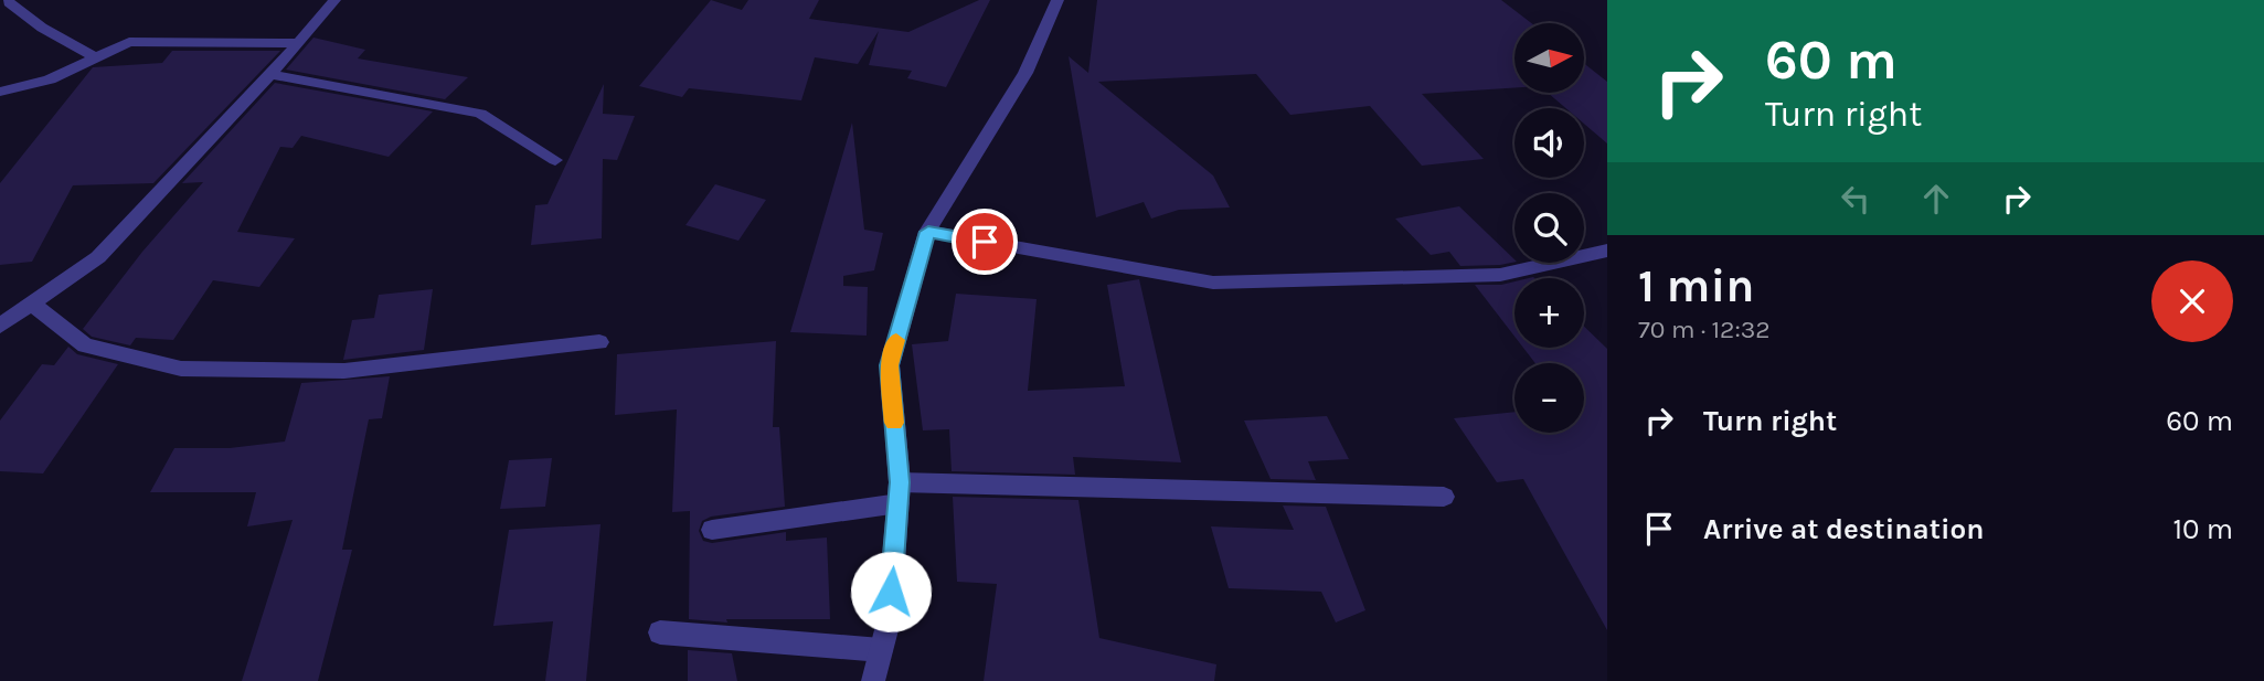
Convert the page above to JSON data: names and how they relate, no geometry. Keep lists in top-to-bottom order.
{
  "north": "right",
  "page": {
    "turn": ["60 m", "Turn right"],
    "map_buttons": ["+", "−"],
    "heading": ["1 min", "70 m · 12:32"],
    "list": [
      {
        "name": "Turn right",
        "value": "60 m"
      },
      {
        "name": "Arrive at destination",
        "value": "10 m"
      }
    ]
  }
}
